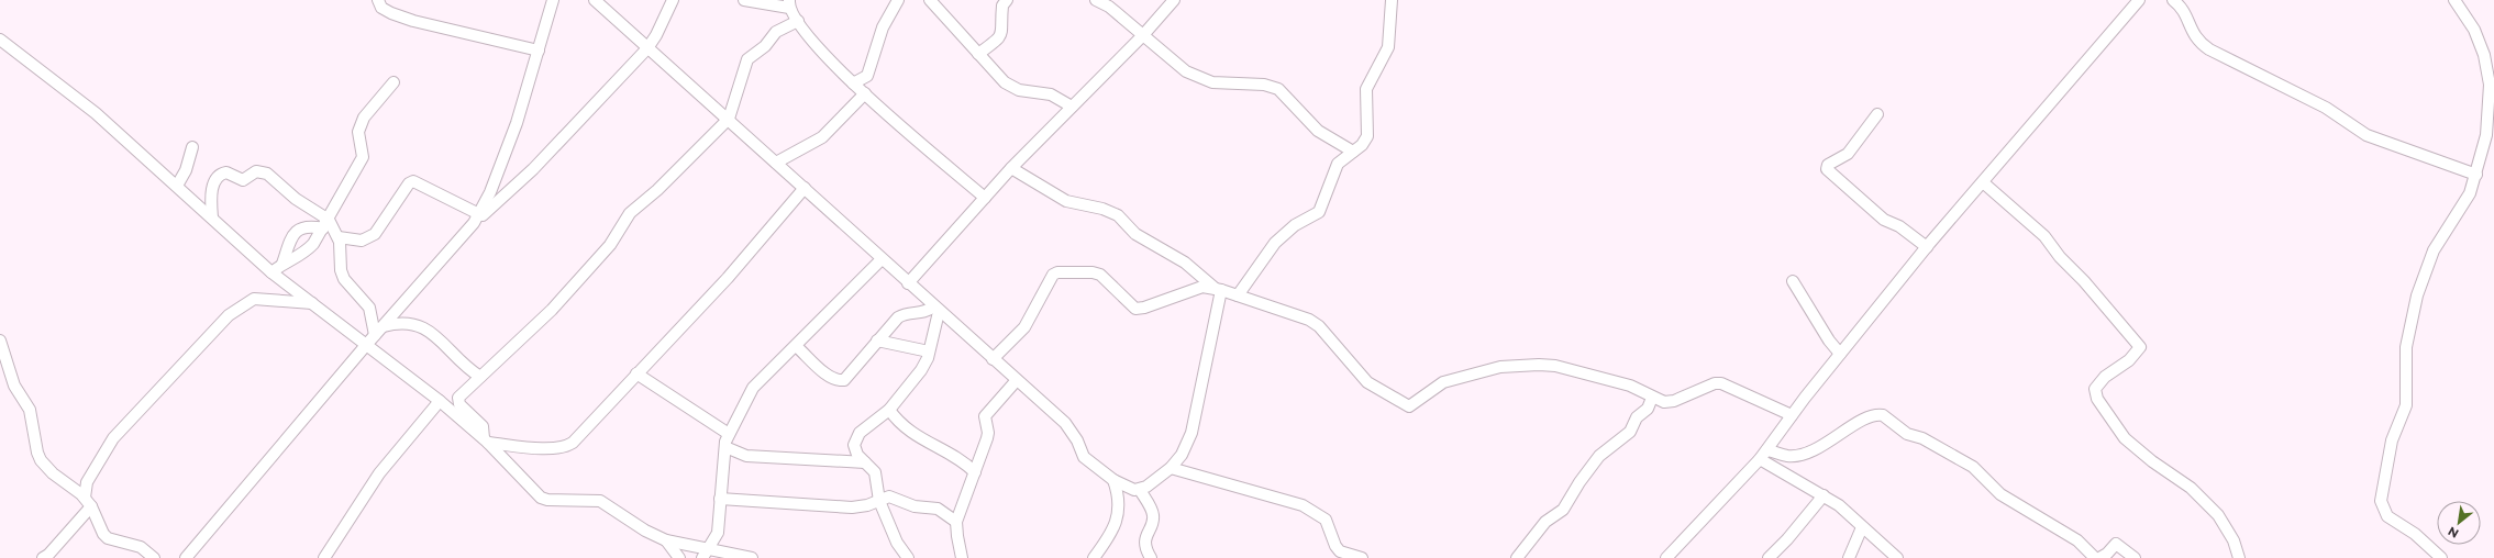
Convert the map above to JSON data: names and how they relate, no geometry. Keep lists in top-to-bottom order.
{
  "north": "bottom left"
}
